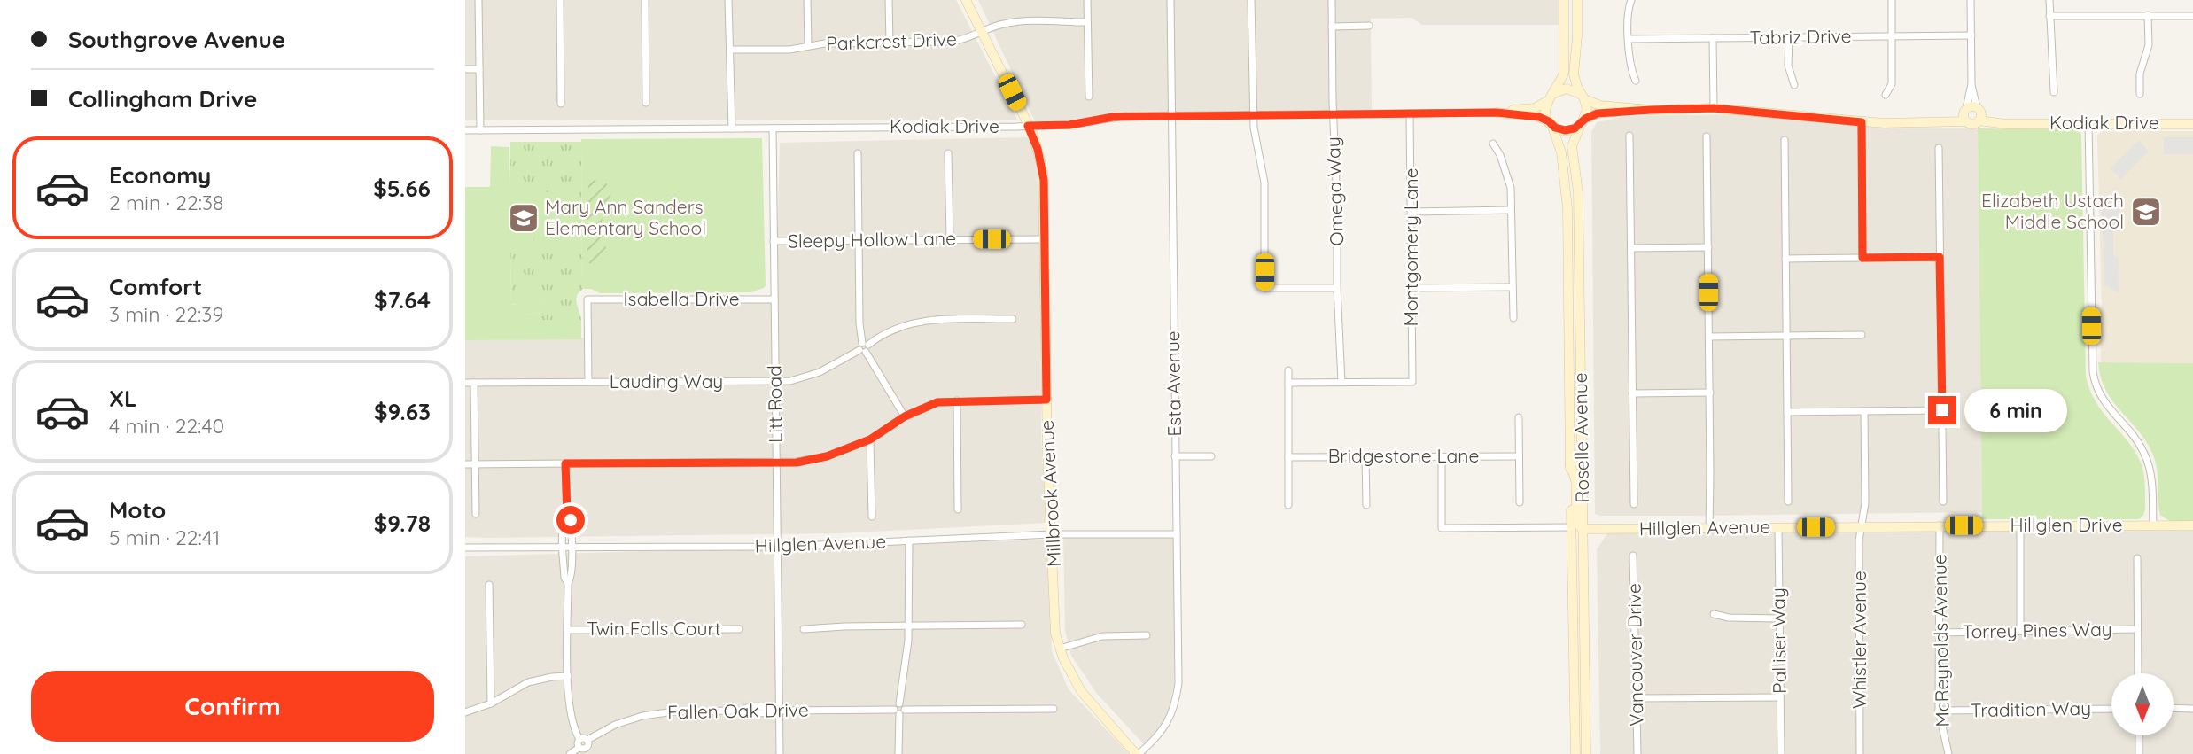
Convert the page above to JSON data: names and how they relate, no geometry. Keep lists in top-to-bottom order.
{
  "streets": {
    "street": [
      "Tabriz Drive",
      "Parkcrest Drive",
      "Kodiak Drive",
      "Omega Way",
      "Sleepy Hollow Lane",
      "Montgomery Lane",
      "Isabella Drive",
      "Lauding Way",
      "Esta Avenue",
      "Litt Road",
      "Roselle Avenue",
      "Bridgestone Lane",
      "Millbrook Avenue",
      "Hillglen Drive",
      "Hillglen Avenue",
      "Twin Falls Court",
      "Torrey Pines Way",
      "Whistler Avenue",
      "Palliser Way",
      "McReynolds Avenue",
      "Vancouver Drive",
      "Tradition Way",
      "Fallen Oak Drive"
    ]
  },
  "crossings": [
    ["Parkcrest Drive", "Millbrook Avenue"],
    ["Kodiak Drive", "Omega Way"],
    ["Kodiak Drive", "Montgomery Lane"],
    ["Kodiak Drive", "Esta Avenue"],
    ["Kodiak Drive", "Litt Road"],
    ["Kodiak Drive", "Roselle Avenue"],
    ["Kodiak Drive", "Millbrook Avenue"],
    ["Omega Way", "Montgomery Lane"],
    ["Sleepy Hollow Lane", "Litt Road"],
    ["Sleepy Hollow Lane", "Millbrook Avenue"],
    ["Isabella Drive", "Lauding Way"],
    ["Isabella Drive", "Litt Road"],
    ["Lauding Way", "Litt Road"],
    ["Esta Avenue", "Millbrook Avenue"],
    ["Esta Avenue", "Hillglen Avenue"],
    ["Litt Road", "Hillglen Avenue"],
    ["Litt Road", "Fallen Oak Drive"],
    ["Roselle Avenue", "Hillglen Avenue"],
    ["Millbrook Avenue", "Hillglen Avenue"],
    ["Hillglen Drive", "Hillglen Avenue"],
    ["Hillglen Drive", "McReynolds Avenue"],
    ["Hillglen Avenue", "Whistler Avenue"],
    ["Hillglen Avenue", "Palliser Way"],
    ["Hillglen Avenue", "McReynolds Avenue"],
    ["Torrey Pines Way", "McReynolds Avenue"],
    ["McReynolds Avenue", "Tradition Way"]
  ],
  "places": {
    "school or university": ["Elizabeth Ustach Middle School", "Mary Ann Sanders Elementary School"]
  },
  "north": "bottom",
  "page": {
    "banner": ["Southgrove Avenue", "Collingham Drive"],
    "list": [
      {
        "name": "Economy",
        "note": "2 min · 22:38",
        "value": "$5.66"
      },
      {
        "name": "Comfort",
        "note": "3 min · 22:39",
        "value": "$7.64"
      },
      {
        "name": "XL",
        "note": "4 min · 22:40",
        "value": "$9.63"
      },
      {
        "name": "Moto",
        "note": "5 min · 22:41",
        "value": "$9.78"
      }
    ],
    "bubble": "6 min",
    "buttons": "Confirm"
  }
}
